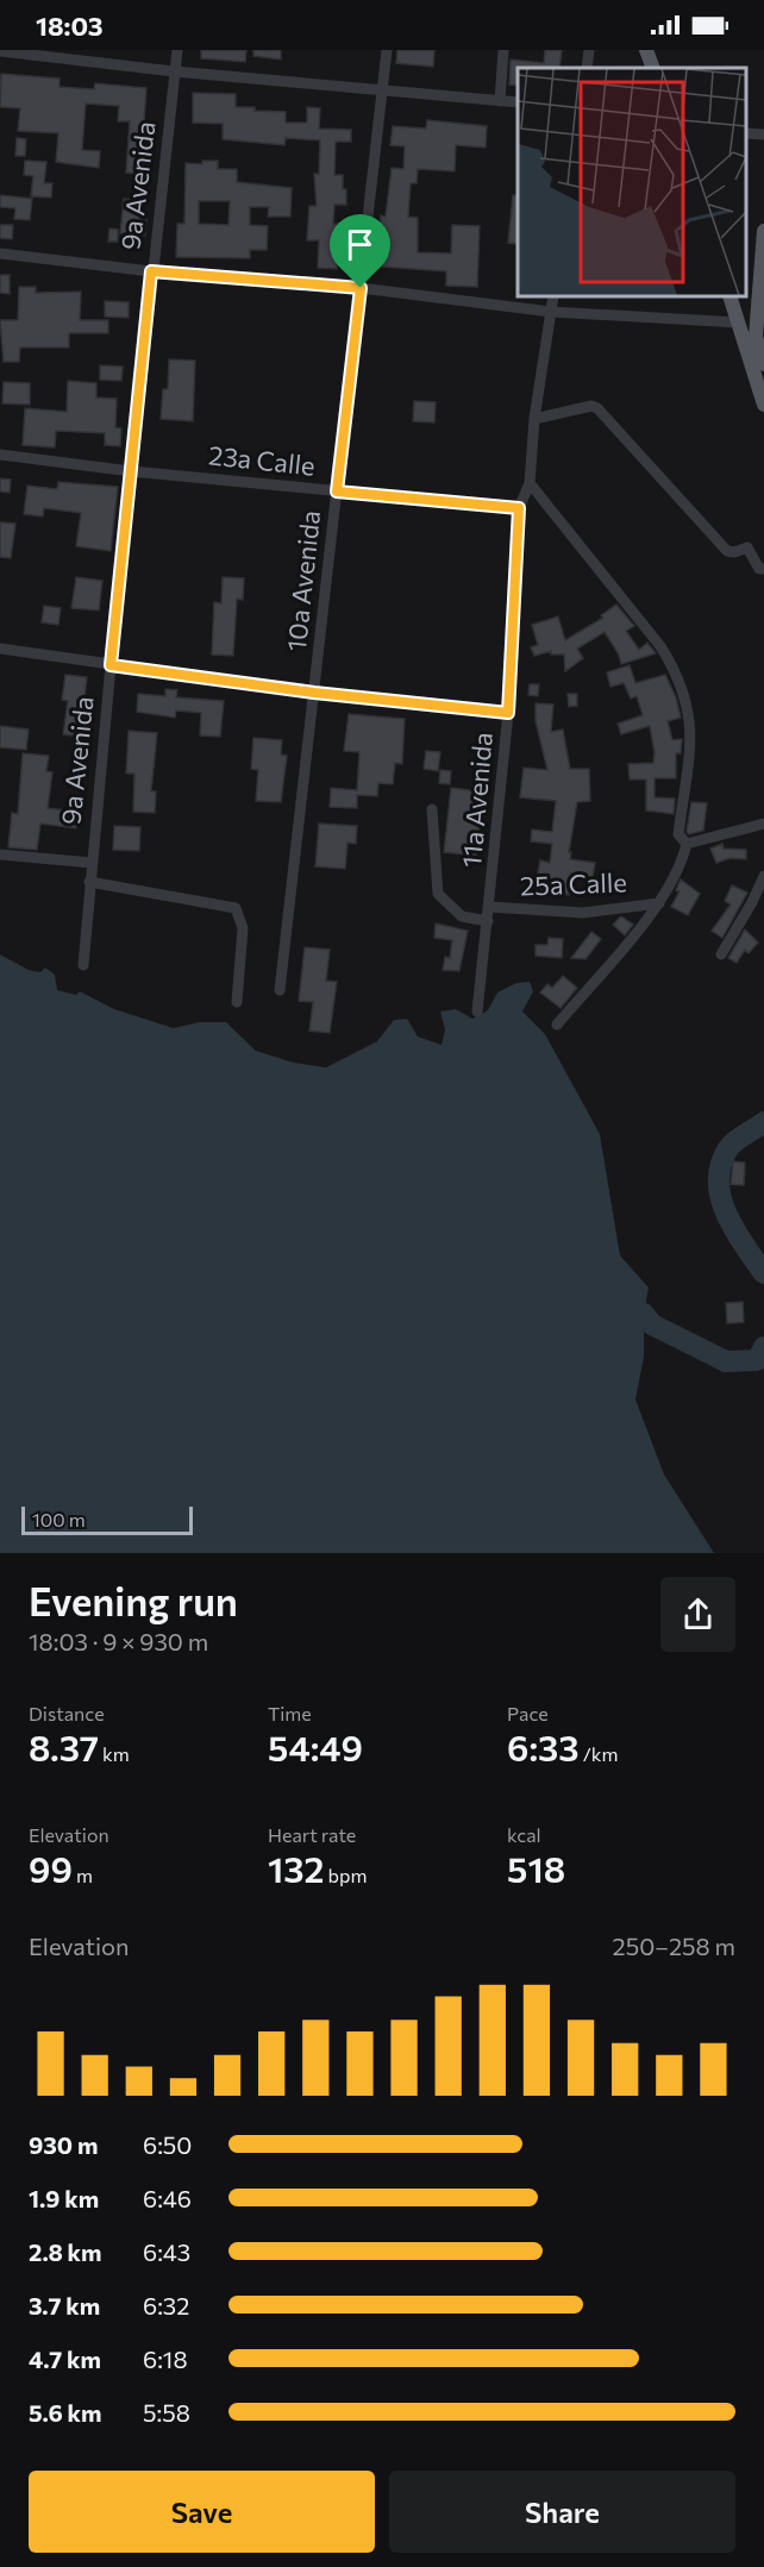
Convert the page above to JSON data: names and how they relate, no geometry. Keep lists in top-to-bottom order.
{
  "streets": {
    "street": [
      "9a Avenida",
      "23a Calle",
      "10a Avenida",
      "11a Avenida",
      "25a Calle"
    ]
  },
  "crossings": [
    ["9a Avenida", "23a Calle"],
    ["23a Calle", "10a Avenida"],
    ["23a Calle", "11a Avenida"],
    ["11a Avenida", "25a Calle"]
  ],
  "scale_bar": "100 m",
  "page": {
    "status": "18:03",
    "scale": "100 m",
    "heading": ["Evening run", "18:03 · 9 × 930 m"],
    "stats": [
      ["Distance", "8.37 km"],
      ["Time", "54:49"],
      ["Pace", "6:33 /km"],
      ["Elevation", "99 m"],
      ["Heart rate", "132 bpm"],
      ["kcal", "518"]
    ],
    "chart": ["Elevation", "250–258 m"],
    "list": [
      {
        "name": "930 m",
        "note": "6:50"
      },
      {
        "name": "1.9 km",
        "note": "6:46"
      },
      {
        "name": "2.8 km",
        "note": "6:43"
      },
      {
        "name": "3.7 km",
        "note": "6:32"
      },
      {
        "name": "4.7 km",
        "note": "6:18"
      },
      {
        "name": "5.6 km",
        "note": "5:58"
      }
    ],
    "buttons": ["Save", "Share"]
  }
}
